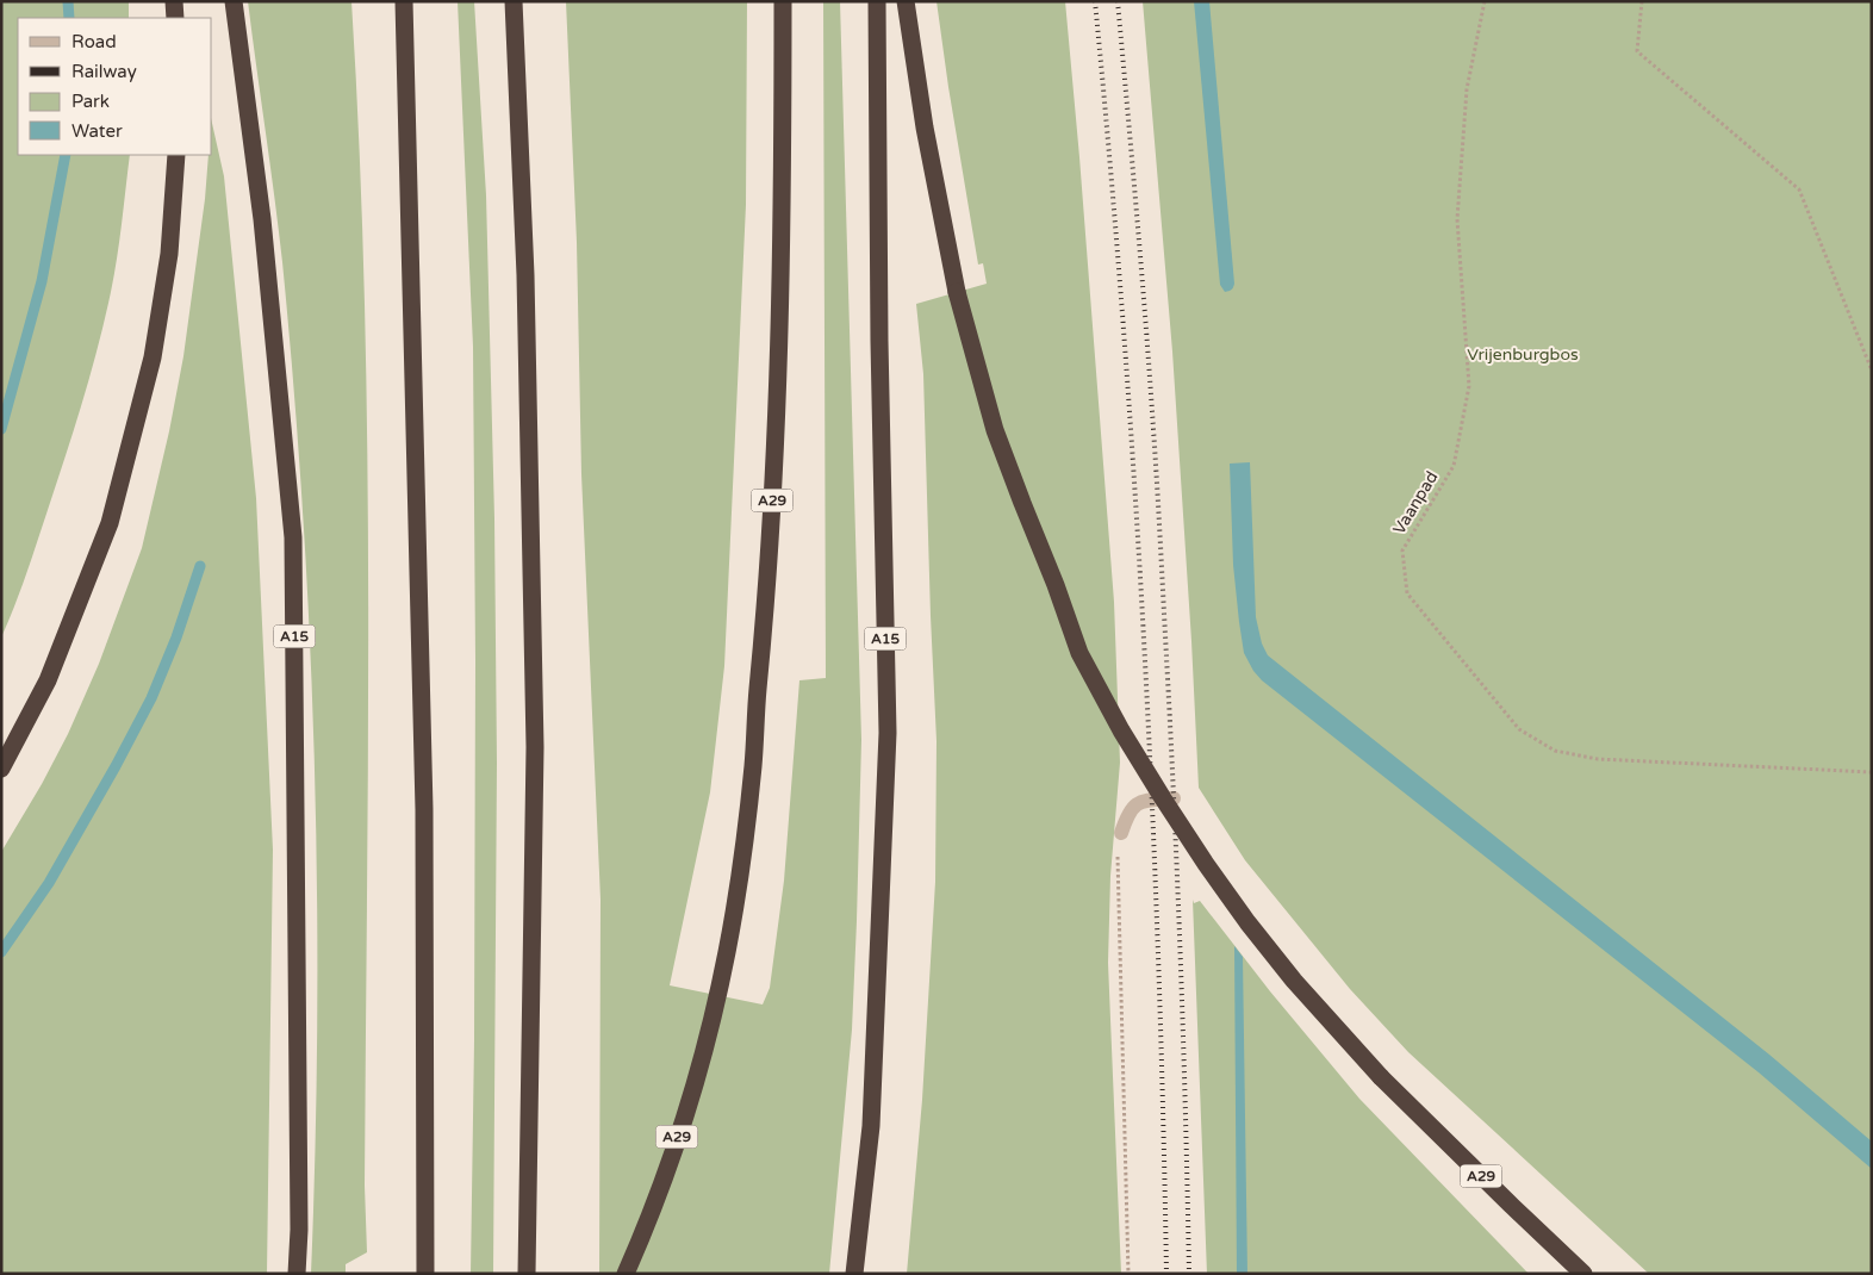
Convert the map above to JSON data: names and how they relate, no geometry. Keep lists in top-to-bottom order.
{
  "streets": {
    "highway": ["A29", "A15"],
    "path": ["Vaanpad"]
  },
  "parks": ["Vrijenburgbos"],
  "legend": [
    "Road",
    "Railway",
    "Park",
    "Water"
  ]
}
